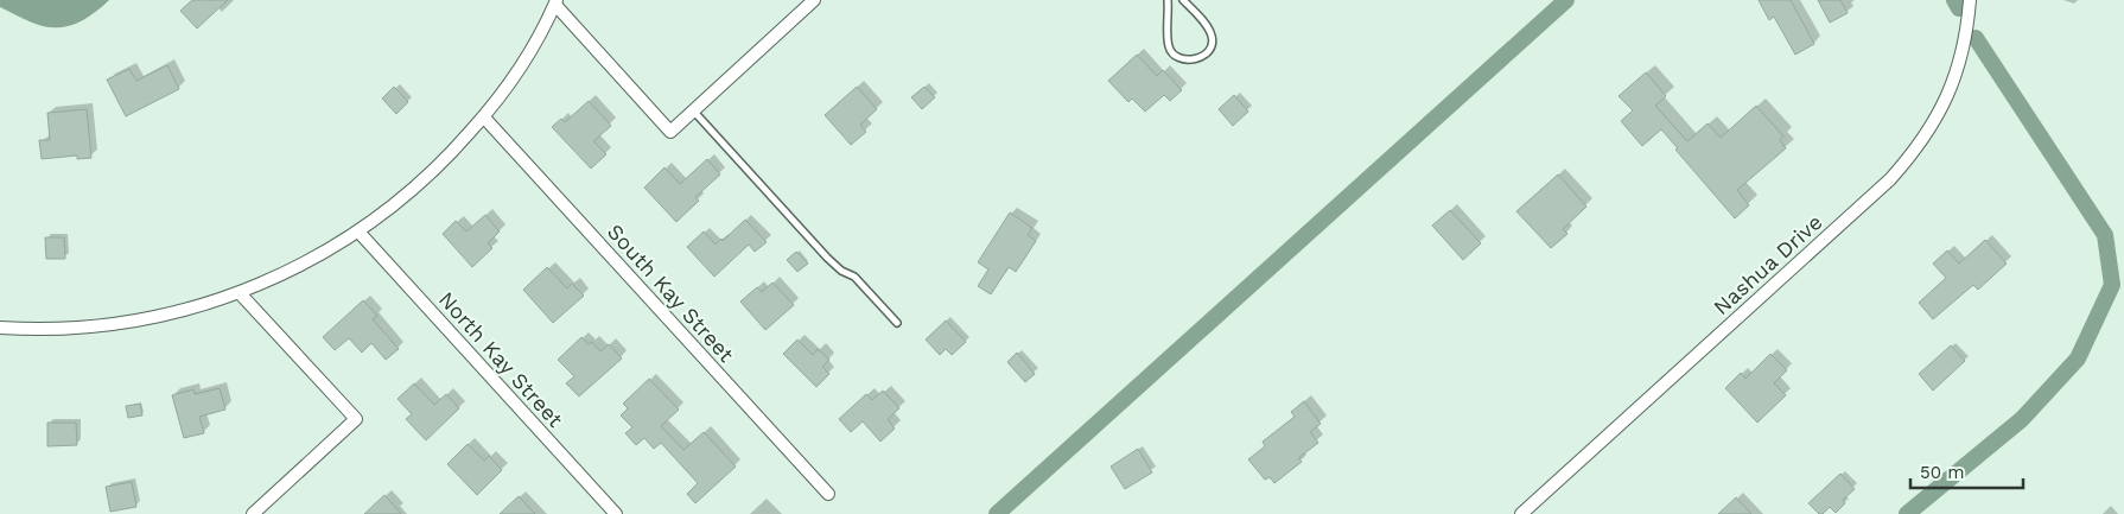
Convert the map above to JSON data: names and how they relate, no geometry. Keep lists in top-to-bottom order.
{
  "streets": {
    "street": ["Nashua Drive", "South Kay Street", "North Kay Street"]
  },
  "scale_bar": "50 m"
}
